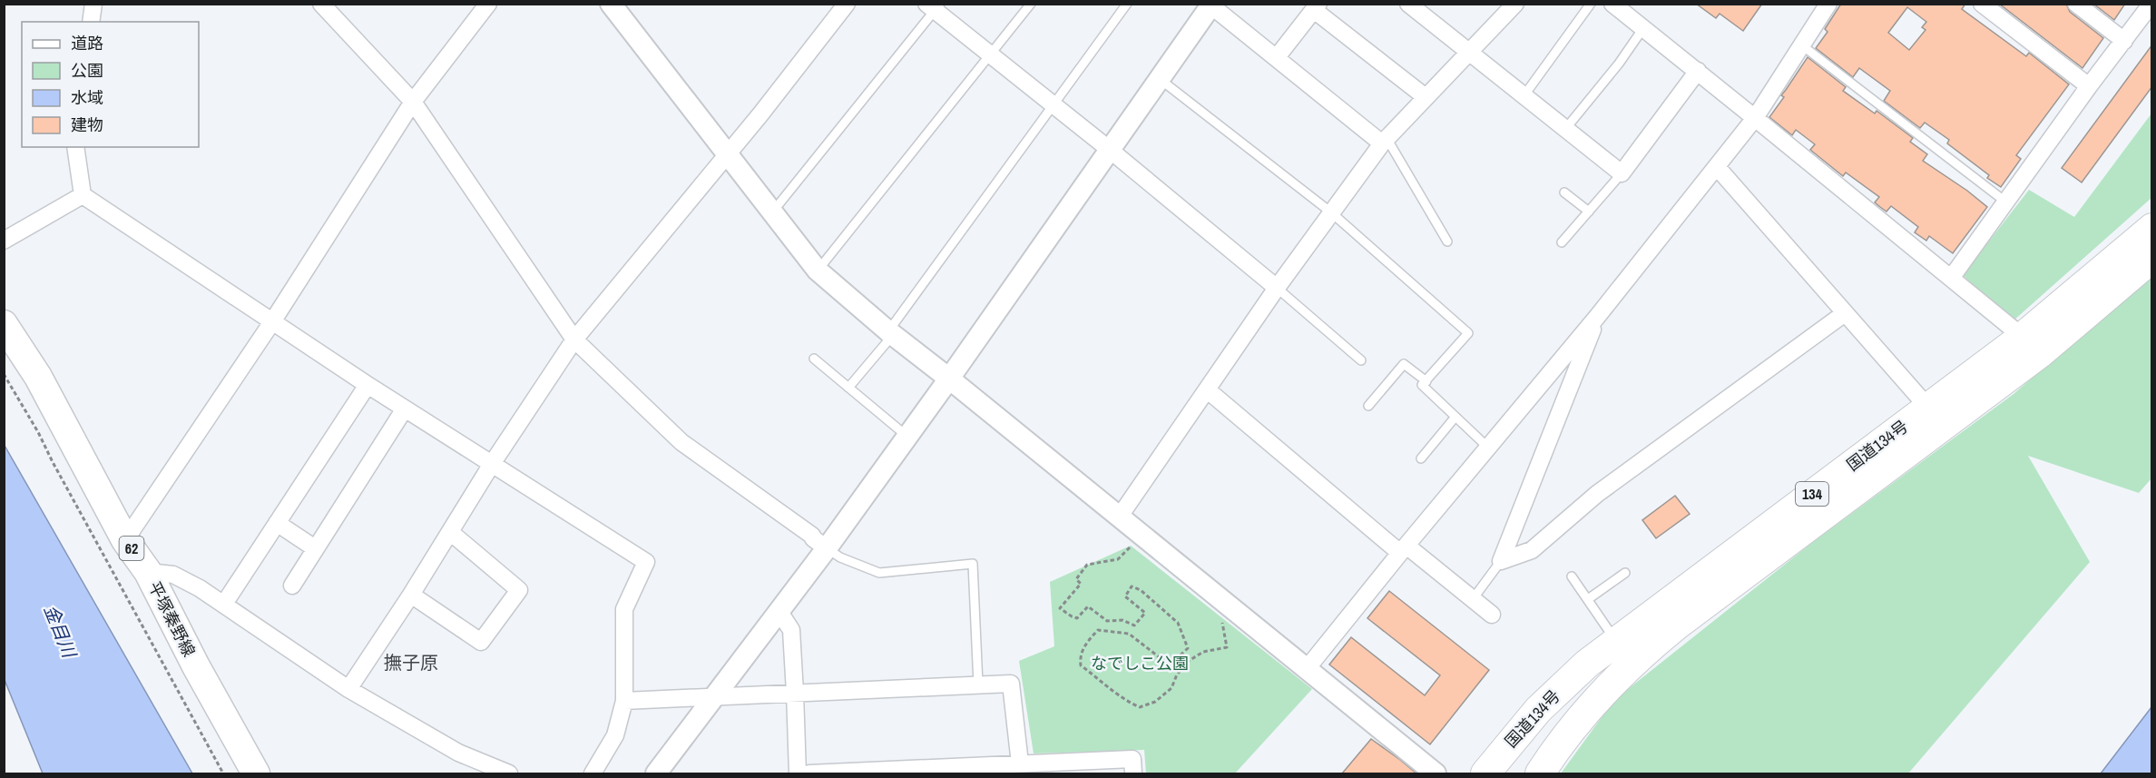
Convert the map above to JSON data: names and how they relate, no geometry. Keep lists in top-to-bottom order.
{
  "streets": {
    "highway": ["国道134号", "134"],
    "main road": ["62", "平塚秦野線"]
  },
  "districts": ["撫子原"],
  "water": ["金目川"],
  "parks": ["なでしこ公園"],
  "legend": [
    "道路",
    "公園",
    "水域",
    "建物"
  ]
}
